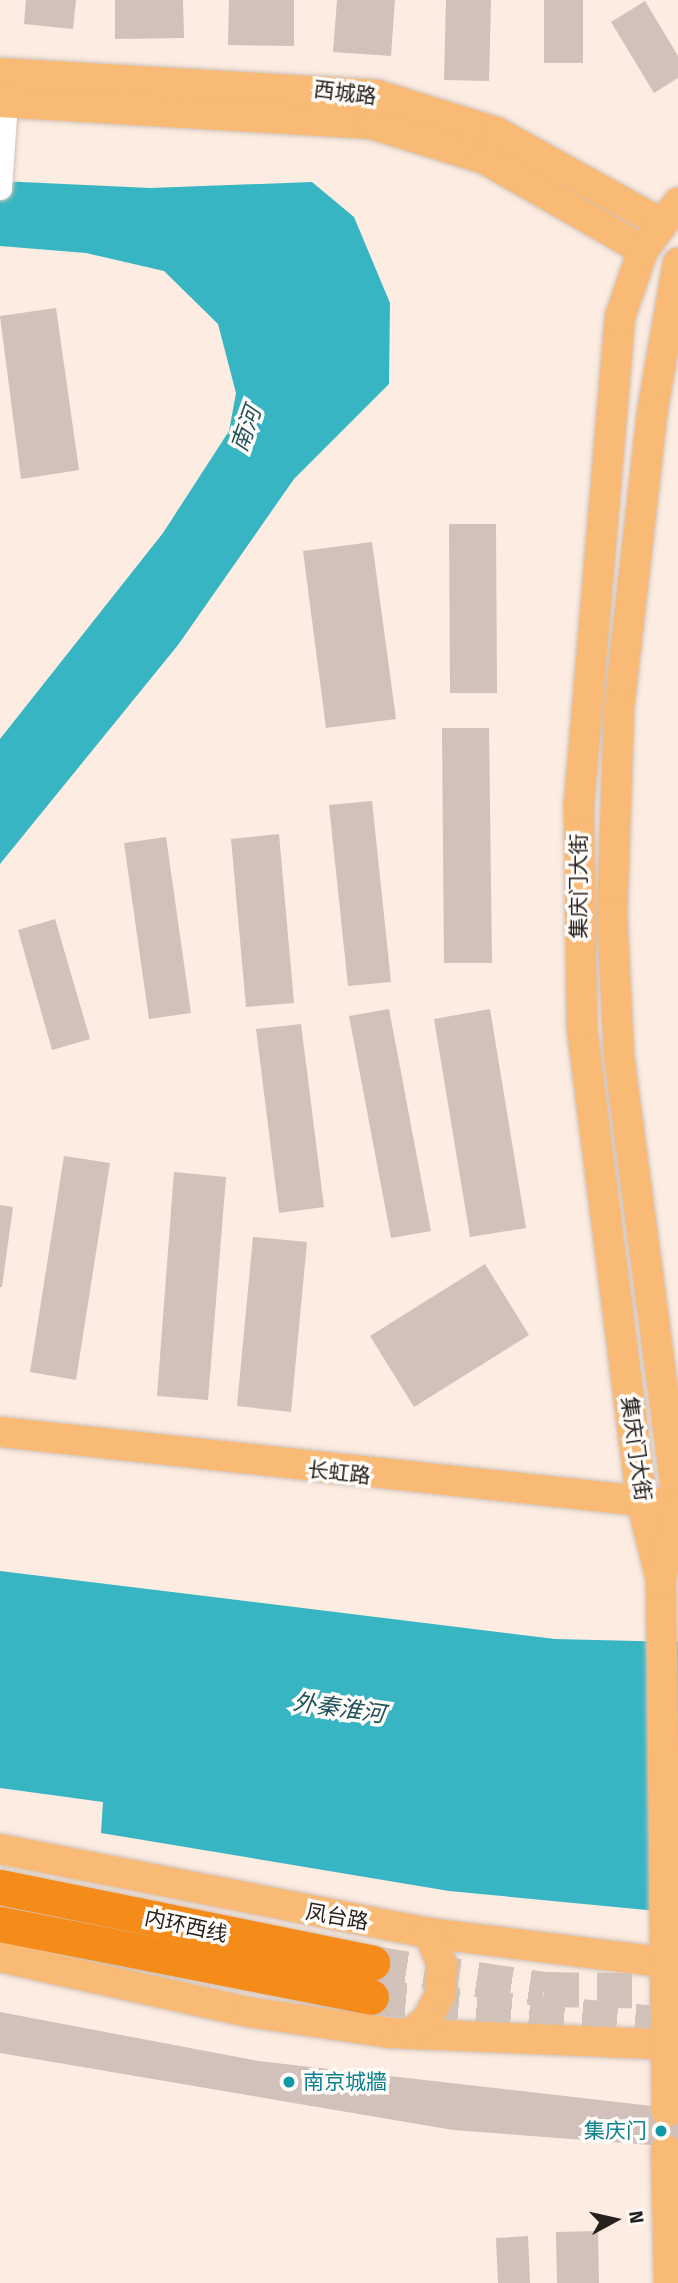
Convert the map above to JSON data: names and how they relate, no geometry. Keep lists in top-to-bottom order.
{
  "streets": {
    "highway": ["内环西线"],
    "main road": [
      "西城路",
      "集庆门大街",
      "长虹路",
      "凤台路"
    ]
  },
  "crossings": [
    ["西城路", "集庆门大街"],
    ["集庆门大街", "长虹路"],
    ["集庆门大街", "凤台路"]
  ],
  "water": ["南河", "外秦淮河"],
  "places": ["南京城牆", "集庆门"],
  "north": "right"
}
